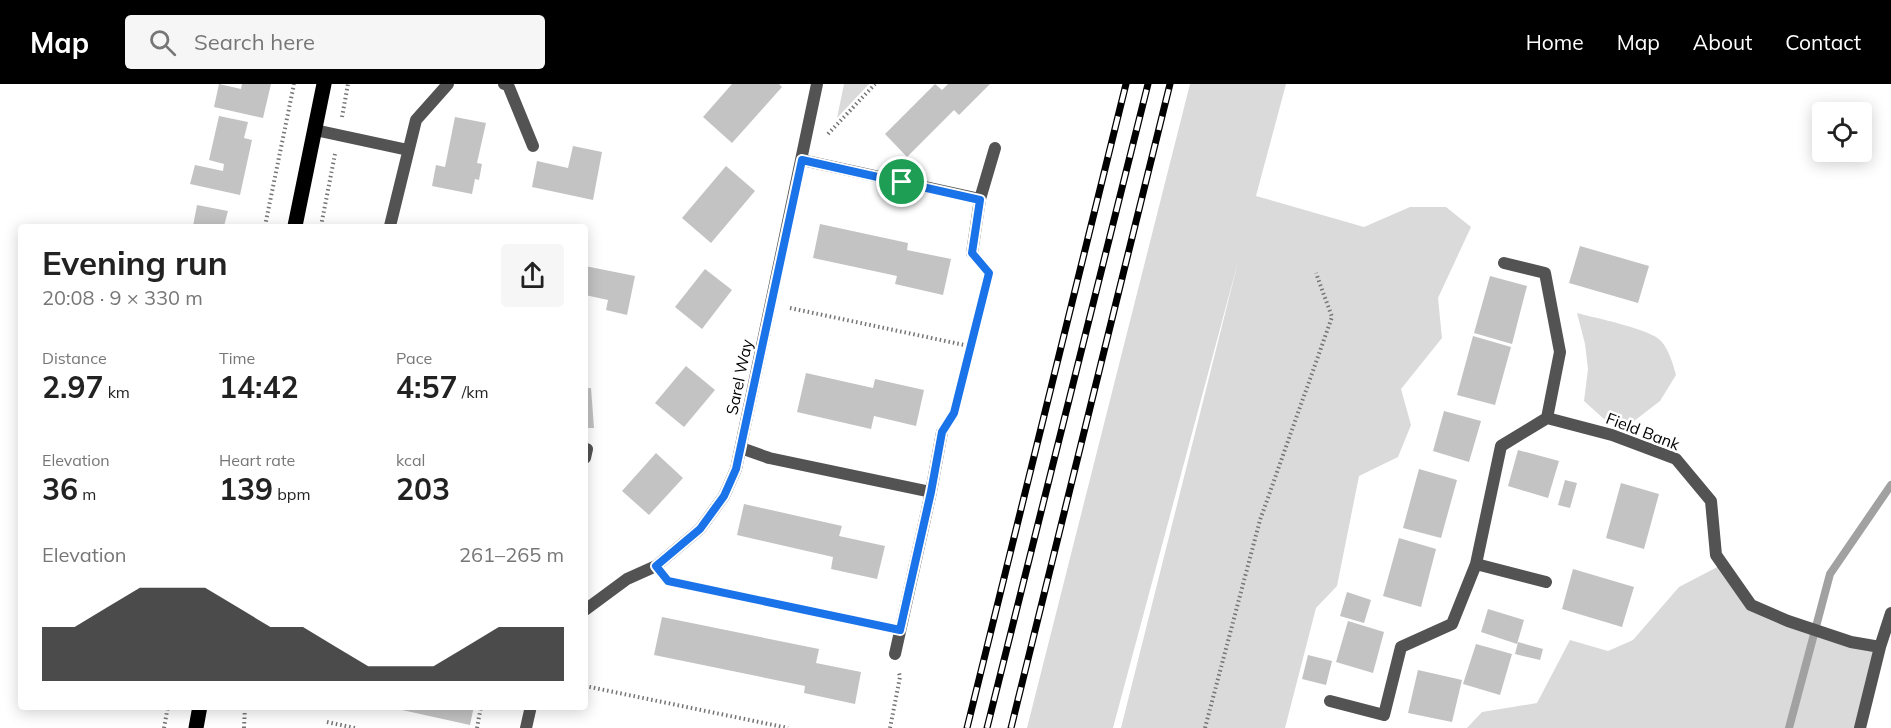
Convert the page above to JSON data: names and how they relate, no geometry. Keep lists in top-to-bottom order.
{
  "streets": {
    "street": ["Sarel Way", "Field Bank"]
  },
  "page": {
    "header": "Map",
    "search": "Search here",
    "nav": [
      "Home",
      "Map",
      "About",
      "Contact"
    ],
    "heading": ["Evening run", "20:08 · 9 × 330 m"],
    "stats": [
      ["Distance", "2.97 km"],
      ["Time", "14:42"],
      ["Pace", "4:57 /km"],
      ["Elevation", "36 m"],
      ["Heart rate", "139 bpm"],
      ["kcal", "203"]
    ],
    "chart": ["Elevation", "261–265 m"]
  }
}
